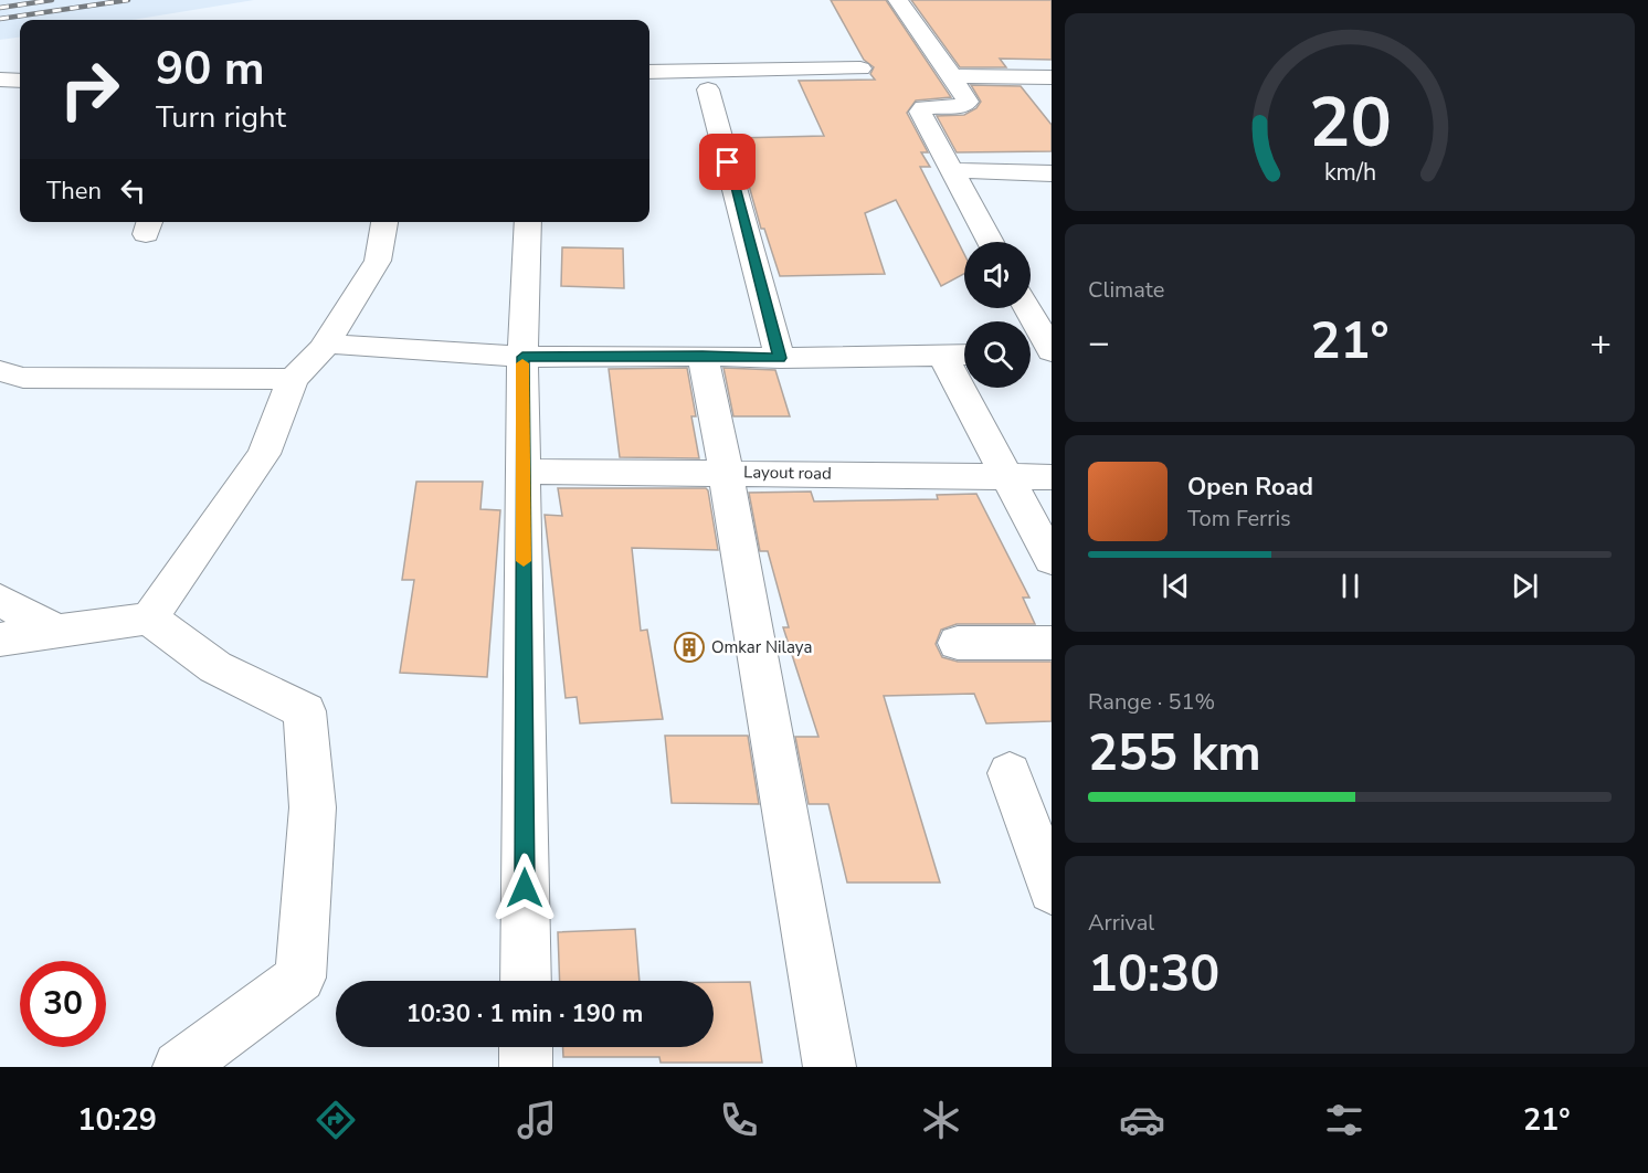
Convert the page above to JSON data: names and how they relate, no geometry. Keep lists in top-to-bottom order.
{
  "streets": {
    "street": ["Layout road"]
  },
  "places": {
    "building": ["Omkar Nilaya"]
  },
  "page": {
    "turn": ["90 m", "Turn right"],
    "then": "Then",
    "tile": [
      "Climate",
      ["Range · 51%", "255 km"],
      ["Arrival", "10:30"]
    ],
    "heat": ["−", "21°", "+"],
    "song": ["Open Road", "Tom Ferris"],
    "limit": "30",
    "trip": "10:30 · 1 min · 190 m",
    "tabs": ["10:29", "21°"],
    "gauge": ["20", "km/h"]
  }
}
